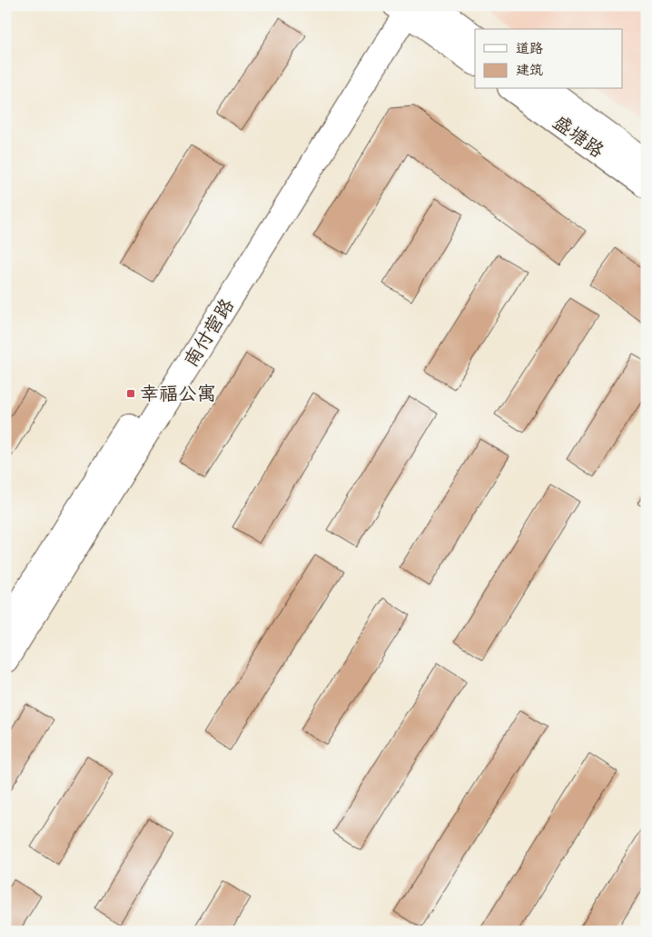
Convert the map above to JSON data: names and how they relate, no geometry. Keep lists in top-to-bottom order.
{
  "streets": {
    "street": ["盛塘路", "南付营路"]
  },
  "places": {
    "transit": ["幸福公寓"]
  },
  "legend": ["道路", "建筑"]
}
